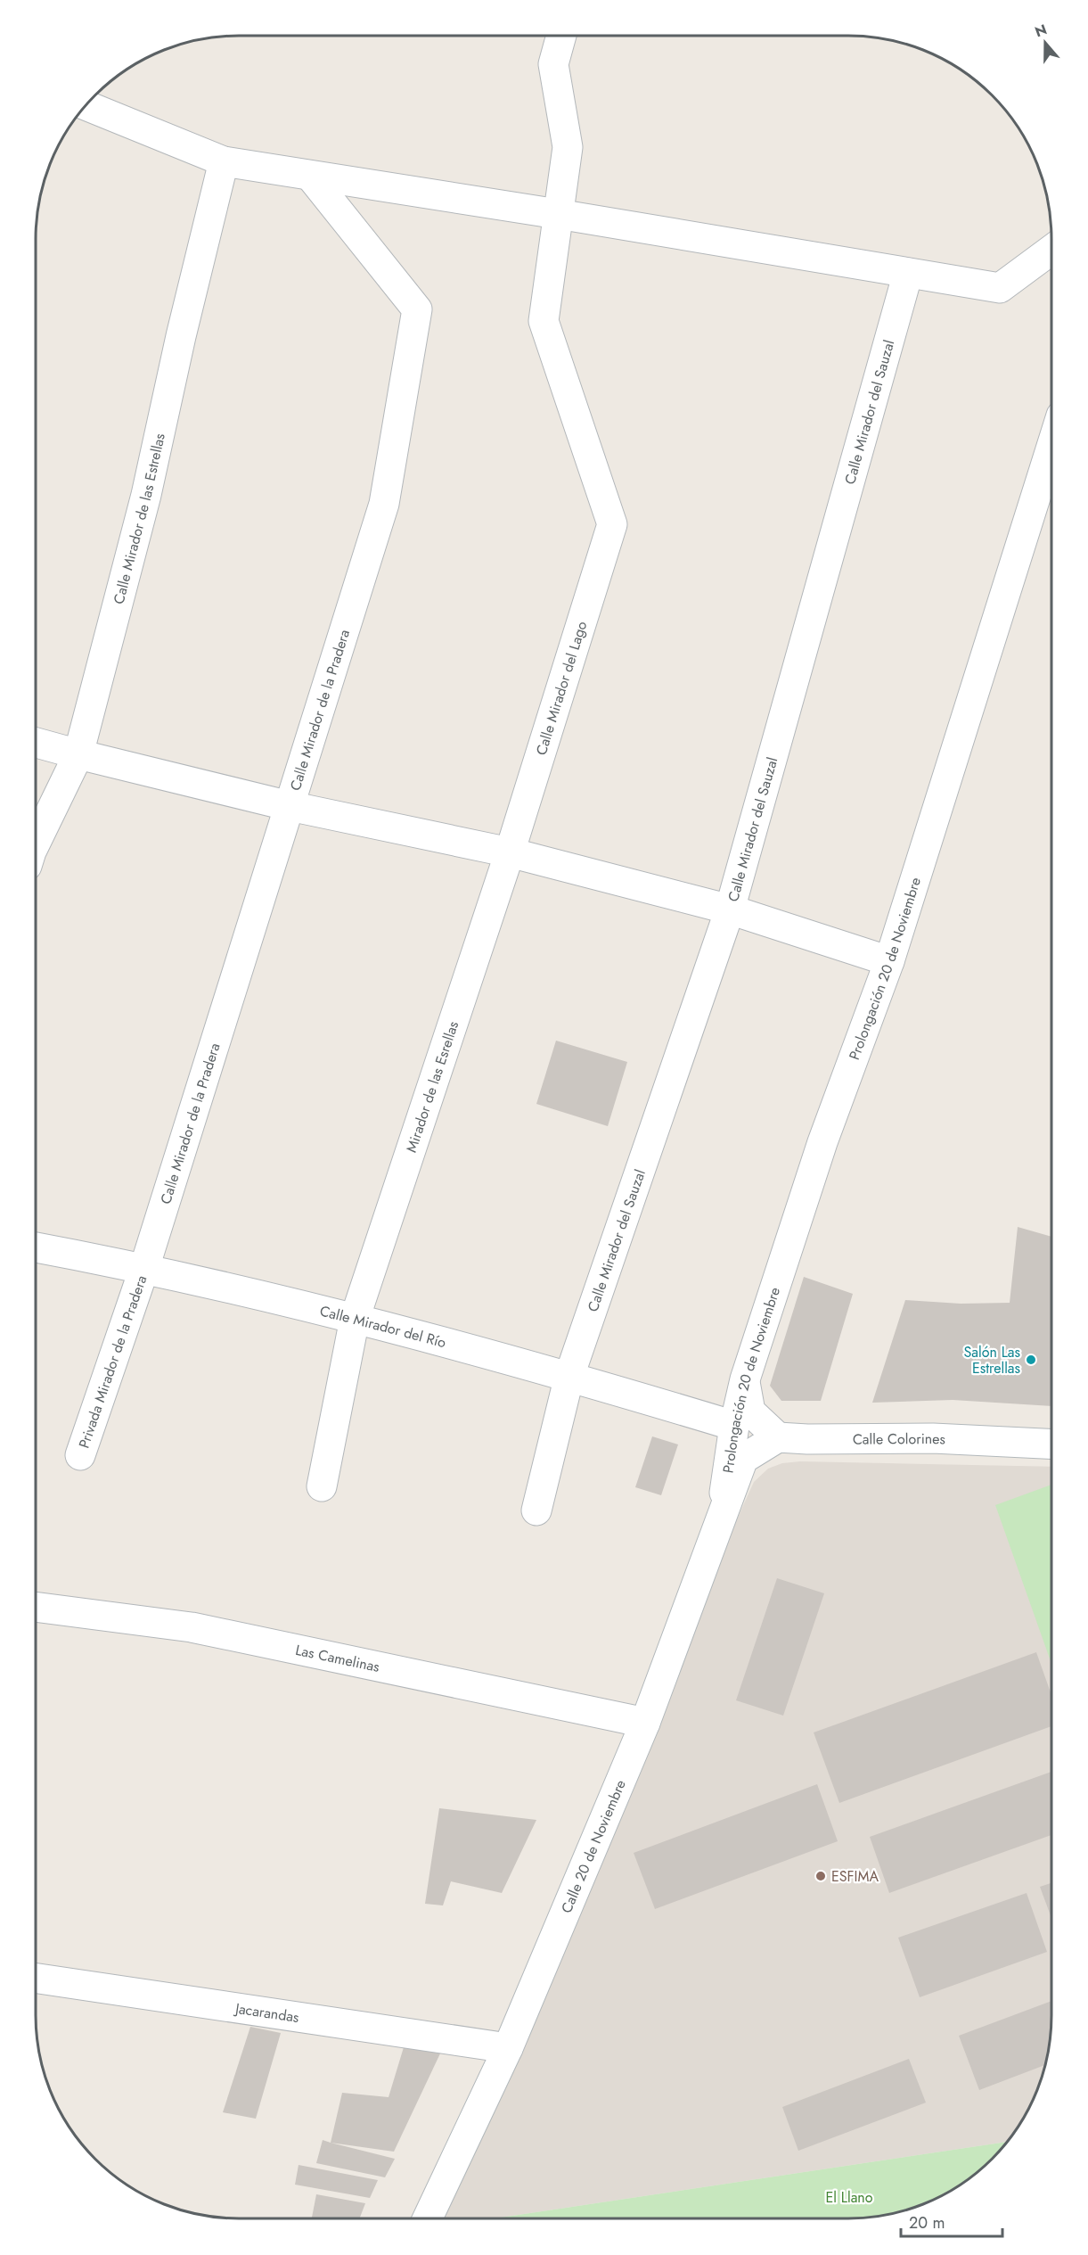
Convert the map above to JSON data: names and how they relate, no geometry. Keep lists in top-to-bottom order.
{
  "streets": {
    "street": [
      "Calle Mirador del Sauzal",
      "Calle Mirador de las Estrellas",
      "Calle Mirador del Lago",
      "Calle Mirador de la Pradera",
      "Prolongación 20 de Noviembre",
      "Mirador de las Esrellas",
      "Calle Mirador del Río",
      "Privada Mirador de la Pradera",
      "Calle Colorines",
      "Las Camelinas",
      "Calle 20 de Noviembre",
      "Jacarandas"
    ]
  },
  "crossings": [
    ["Calle Mirador del Sauzal", "Calle Mirador del Río"],
    ["Calle Mirador del Lago", "Mirador de las Esrellas"],
    ["Calle Mirador de la Pradera", "Calle Mirador del Río"],
    ["Calle Mirador de la Pradera", "Privada Mirador de la Pradera"],
    ["Prolongación 20 de Noviembre", "Calle Mirador del Río"],
    ["Prolongación 20 de Noviembre", "Calle 20 de Noviembre"],
    ["Mirador de las Esrellas", "Calle Mirador del Río"],
    ["Calle Mirador del Río", "Privada Mirador de la Pradera"],
    ["Calle Colorines", "Calle 20 de Noviembre"],
    ["Las Camelinas", "Calle 20 de Noviembre"],
    ["Calle 20 de Noviembre", "Jacarandas"]
  ],
  "parks": ["El Llano"],
  "places": ["Salón Las Estrellas", "ESFIMA"],
  "scale_bar": "20 m",
  "north": "top"
}
